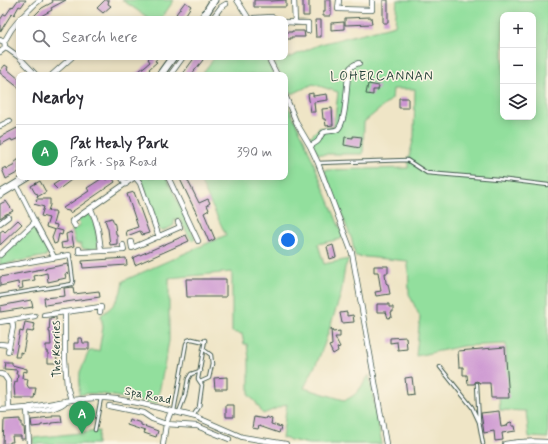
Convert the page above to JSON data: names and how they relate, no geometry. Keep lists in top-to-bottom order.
{
  "streets": {
    "street": ["The Kerries", "Spa Road"]
  },
  "crossings": [
    ["The Kerries", "Spa Road"]
  ],
  "districts": ["LOHERCANNAN"],
  "page": {
    "map_buttons": ["+", "−"],
    "search": "Search here",
    "heading": "Nearby",
    "list": [
      {
        "mark": "A",
        "name": "Pat Healy Park",
        "note": "Park · Spa Road",
        "value": "390 m"
      }
    ],
    "pins": "A"
  }
}
